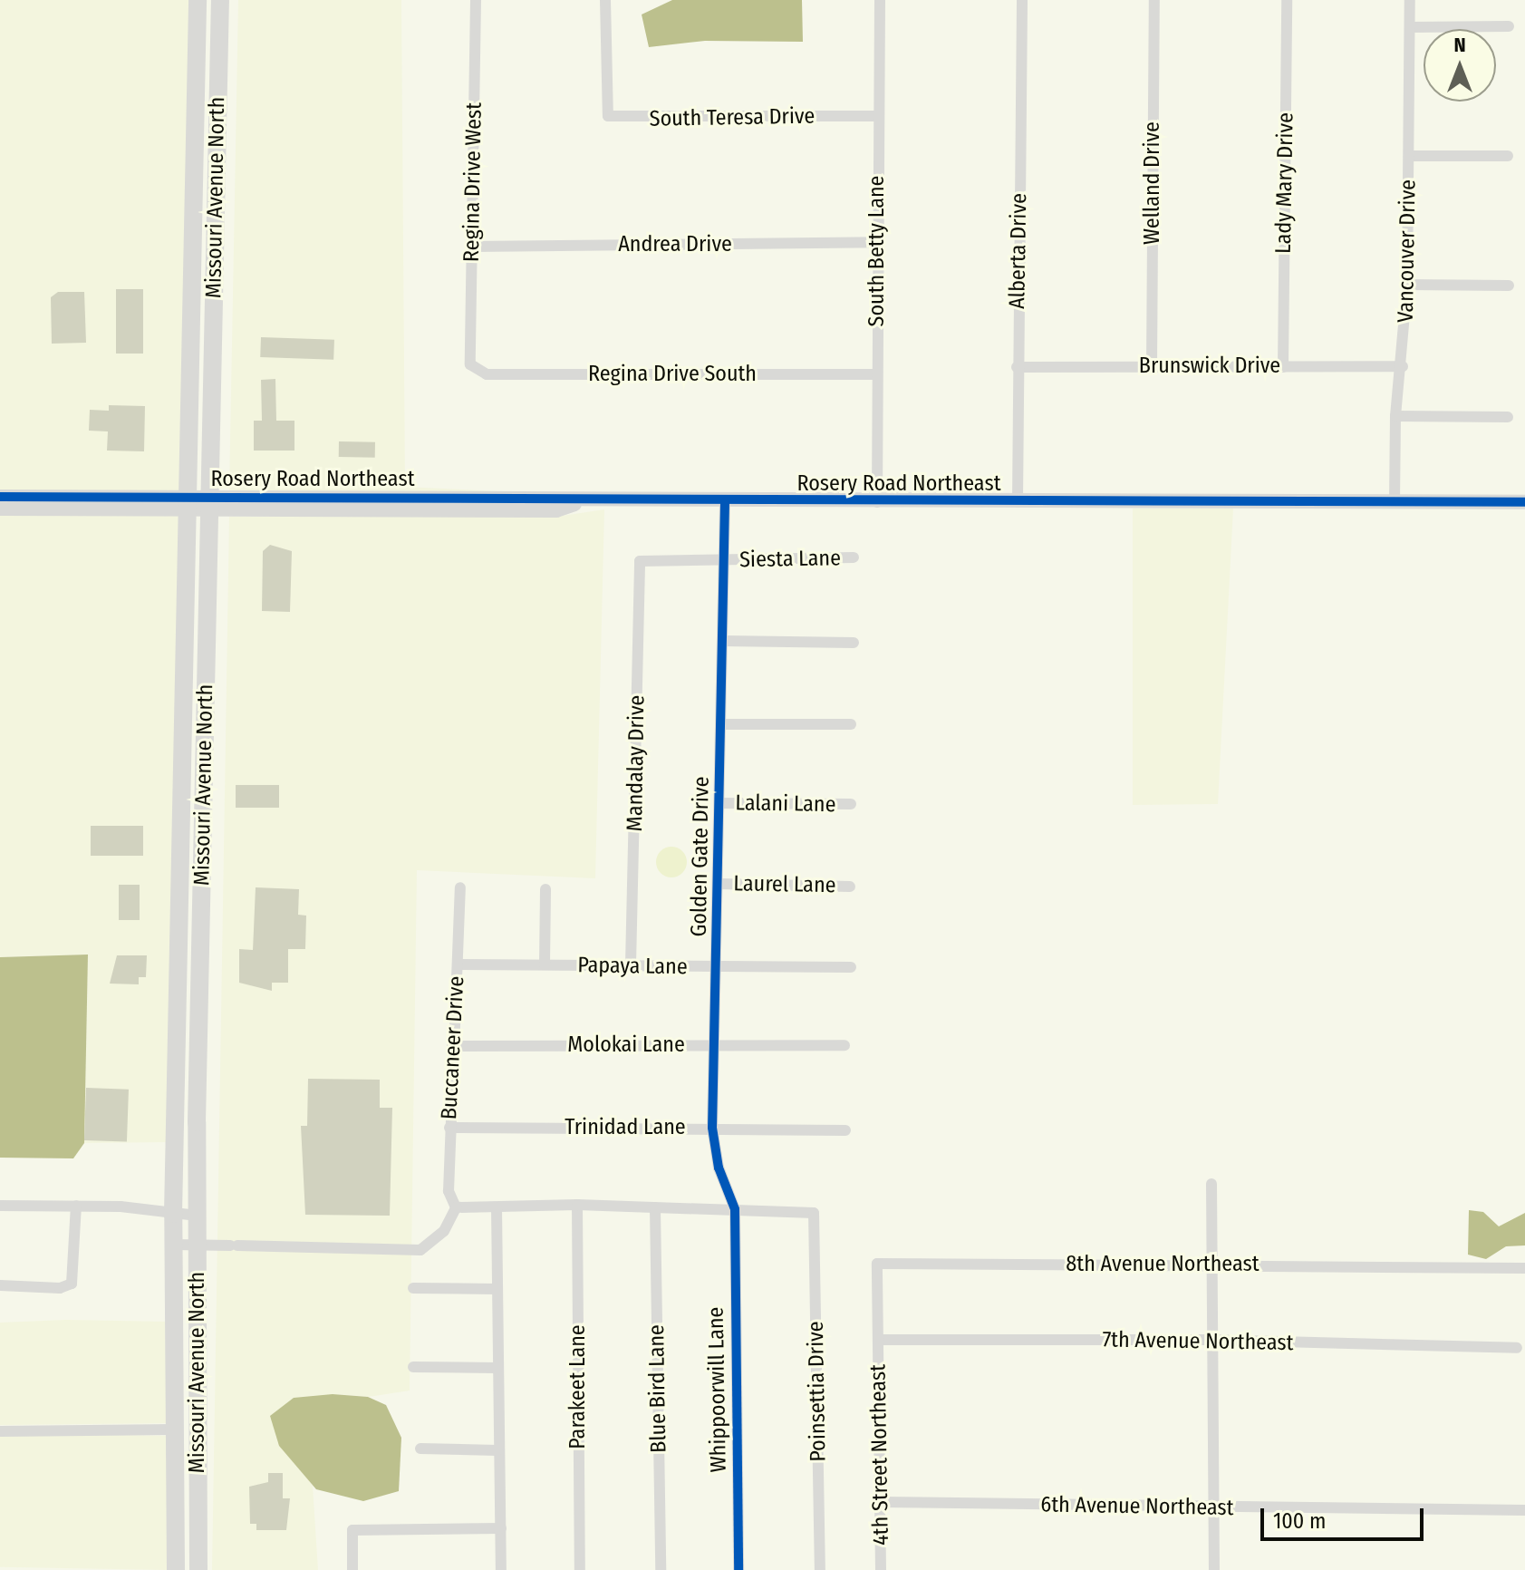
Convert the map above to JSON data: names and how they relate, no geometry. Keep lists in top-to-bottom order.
{
  "streets": {
    "main road": ["Missouri Avenue North"],
    "street": [
      "South Teresa Drive",
      "Regina Drive West",
      "Welland Drive",
      "Lady Mary Drive",
      "Andrea Drive",
      "South Betty Lane",
      "Alberta Drive",
      "Vancouver Drive",
      "Brunswick Drive",
      "Regina Drive South",
      "Rosery Road Northeast",
      "Siesta Lane",
      "Mandalay Drive",
      "Lalani Lane",
      "Golden Gate Drive",
      "Laurel Lane",
      "Papaya Lane",
      "Molokai Lane",
      "Buccaneer Drive",
      "Trinidad Lane",
      "8th Avenue Northeast",
      "7th Avenue Northeast",
      "Parakeet Lane",
      "Blue Bird Lane",
      "Whippoorwill Lane",
      "Poinsettia Drive",
      "4th Street Northeast",
      "6th Avenue Northeast"
    ]
  },
  "crossings": [
    ["South Teresa Drive", "South Betty Lane"],
    ["Regina Drive West", "Andrea Drive"],
    ["Regina Drive West", "Regina Drive South"],
    ["Welland Drive", "Brunswick Drive"],
    ["Lady Mary Drive", "Brunswick Drive"],
    ["Missouri Avenue North", "Rosery Road Northeast"],
    ["Andrea Drive", "South Betty Lane"],
    ["South Betty Lane", "Regina Drive South"],
    ["South Betty Lane", "Rosery Road Northeast"],
    ["Alberta Drive", "Brunswick Drive"],
    ["Alberta Drive", "Rosery Road Northeast"],
    ["Vancouver Drive", "Brunswick Drive"],
    ["Vancouver Drive", "Rosery Road Northeast"],
    ["Rosery Road Northeast", "Golden Gate Drive"],
    ["Siesta Lane", "Mandalay Drive"],
    ["Siesta Lane", "Golden Gate Drive"],
    ["Mandalay Drive", "Papaya Lane"],
    ["Lalani Lane", "Golden Gate Drive"],
    ["Golden Gate Drive", "Laurel Lane"],
    ["Golden Gate Drive", "Papaya Lane"],
    ["Golden Gate Drive", "Molokai Lane"],
    ["Golden Gate Drive", "Trinidad Lane"],
    ["Golden Gate Drive", "Whippoorwill Lane"],
    ["Golden Gate Drive", "Poinsettia Drive"],
    ["Papaya Lane", "Buccaneer Drive"],
    ["Molokai Lane", "Buccaneer Drive"],
    ["Buccaneer Drive", "Trinidad Lane"],
    ["8th Avenue Northeast", "7th Avenue Northeast"],
    ["8th Avenue Northeast", "4th Street Northeast"],
    ["7th Avenue Northeast", "4th Street Northeast"],
    ["Whippoorwill Lane", "Poinsettia Drive"],
    ["4th Street Northeast", "6th Avenue Northeast"]
  ],
  "scale_bar": "100 m",
  "north": "top"
}
